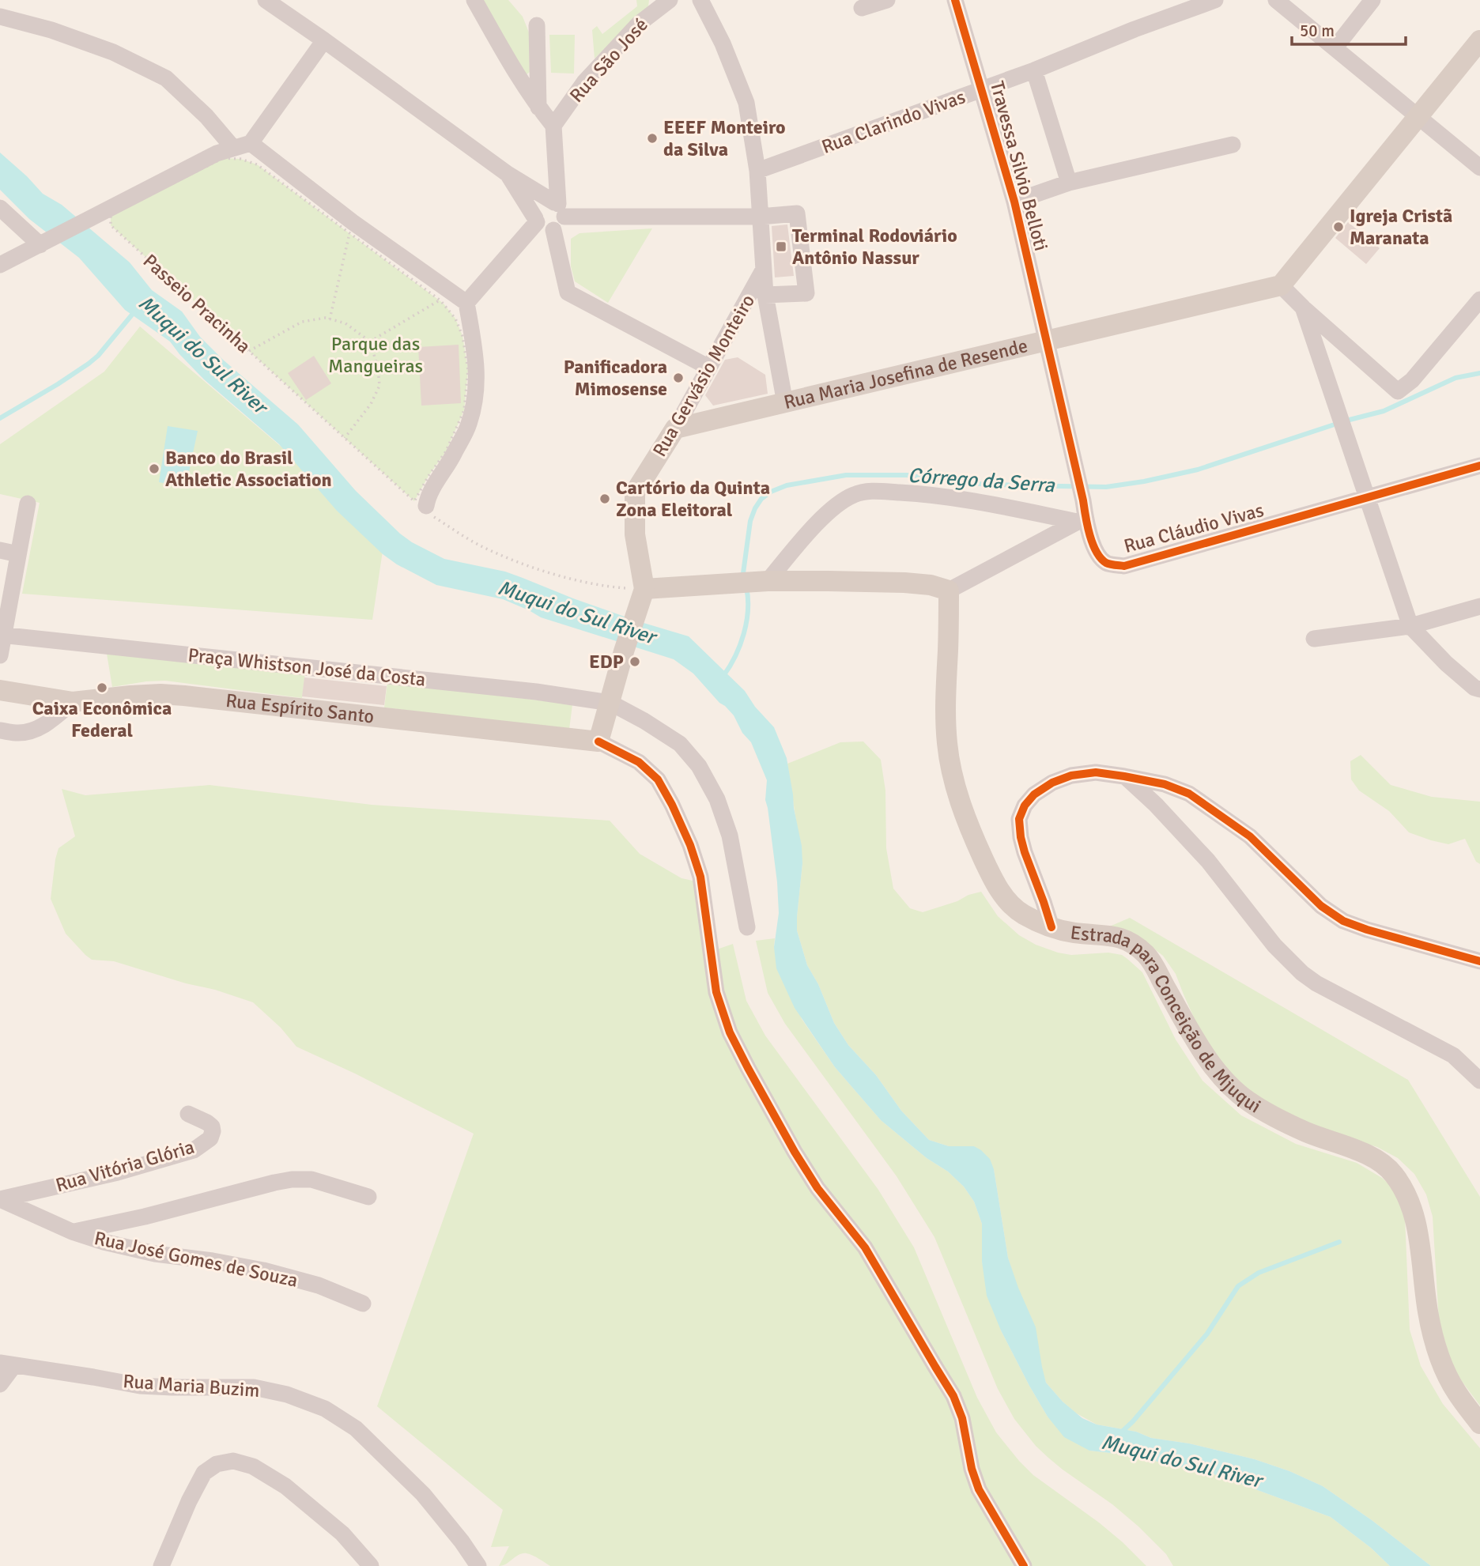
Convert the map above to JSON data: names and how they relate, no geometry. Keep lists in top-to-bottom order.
{
  "streets": {
    "main road": [
      "Rua Maria Josefina de Resende",
      "Rua Gervásio Monteiro",
      "Rua Espírito Santo",
      "Estrada para Conceição de Mjuqui"
    ],
    "street": [
      "Rua São José",
      "Rua Clarindo Vivas",
      "Travessa Silvio Belloti",
      "Rua Cláudio Vivas",
      "Praça Whistson José da Costa",
      "Rua Vitória Glória",
      "Rua José Gomes de Souza",
      "Rua Maria Buzim"
    ],
    "path": ["Passeio Pracinha"]
  },
  "crossings": [
    ["Rua Clarindo Vivas", "Travessa Silvio Belloti"],
    ["Travessa Silvio Belloti", "Rua Maria Josefina de Resende"],
    ["Travessa Silvio Belloti", "Rua Cláudio Vivas"],
    ["Rua Maria Josefina de Resende", "Rua Gervásio Monteiro"],
    ["Rua Maria Josefina de Resende", "Rua Cláudio Vivas"],
    ["Rua Gervásio Monteiro", "Praça Whistson José da Costa"],
    ["Rua Vitória Glória", "Rua José Gomes de Souza"]
  ],
  "water": ["Muqui do Sul River", "Córrego da Serra"],
  "parks": ["Parque das Mangueiras"],
  "places": {
    "other": [
      "EEEF Monteiro da Silva",
      "Igreja Cristã Maranata",
      "Panificadora Mimosense",
      "Banco do Brasil Athletic Association",
      "Cartório da Quinta Zona Eleitoral",
      "EDP",
      "Caixa Econômica Federal"
    ],
    "transit": ["Terminal Rodoviário Antônio Nassur"]
  },
  "scale_bar": "50 m"
}
